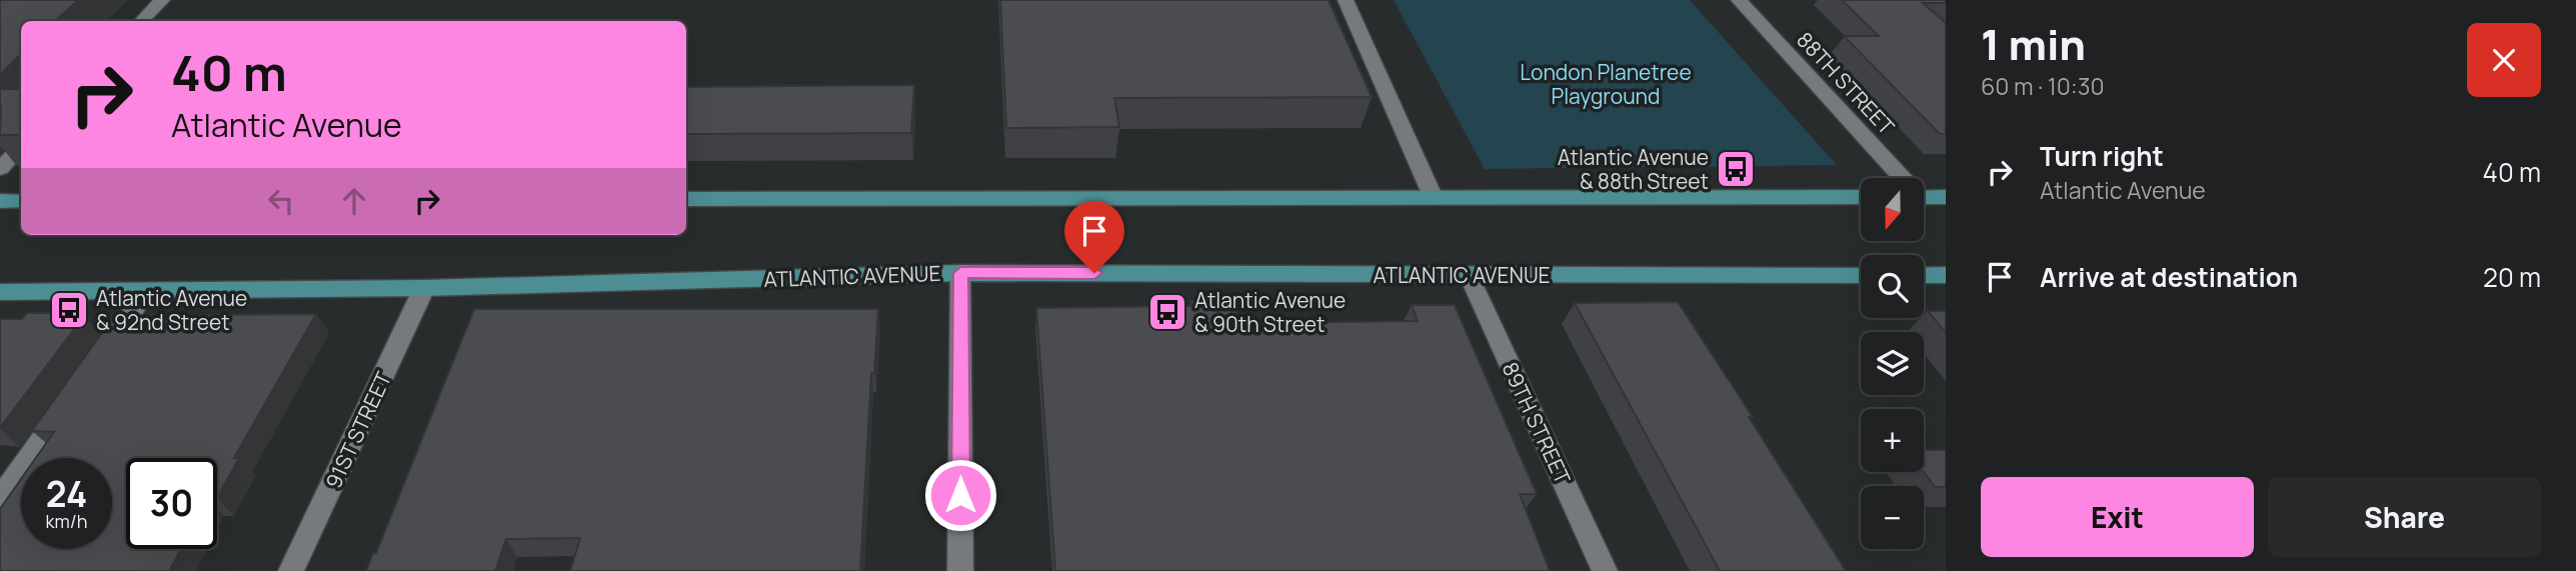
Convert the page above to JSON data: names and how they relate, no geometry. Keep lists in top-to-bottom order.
{
  "streets": {
    "main road": ["ATLANTIC AVENUE"],
    "street": ["88TH STREET", "89TH STREET", "91ST STREET"]
  },
  "crossings": [
    ["ATLANTIC AVENUE", "89TH STREET"],
    ["ATLANTIC AVENUE", "91ST STREET"]
  ],
  "parks": ["London Planetree Playground"],
  "places": {
    "bus stop": ["Atlantic Avenue & 88th Street", "Atlantic Avenue & 92nd Street", "Atlantic Avenue & 90th Street"]
  },
  "north": "bottom",
  "page": {
    "heading": ["1 min", "60 m · 10:30"],
    "turn": ["40 m", "Atlantic Avenue"],
    "list": [
      {
        "name": "Turn right",
        "note": "Atlantic Avenue",
        "value": "40 m"
      },
      {
        "name": "Arrive at destination",
        "value": "20 m"
      }
    ],
    "map_buttons": ["+", "−"],
    "speed": "24 km/h",
    "limit": "30",
    "buttons": ["Exit", "Share"]
  }
}
